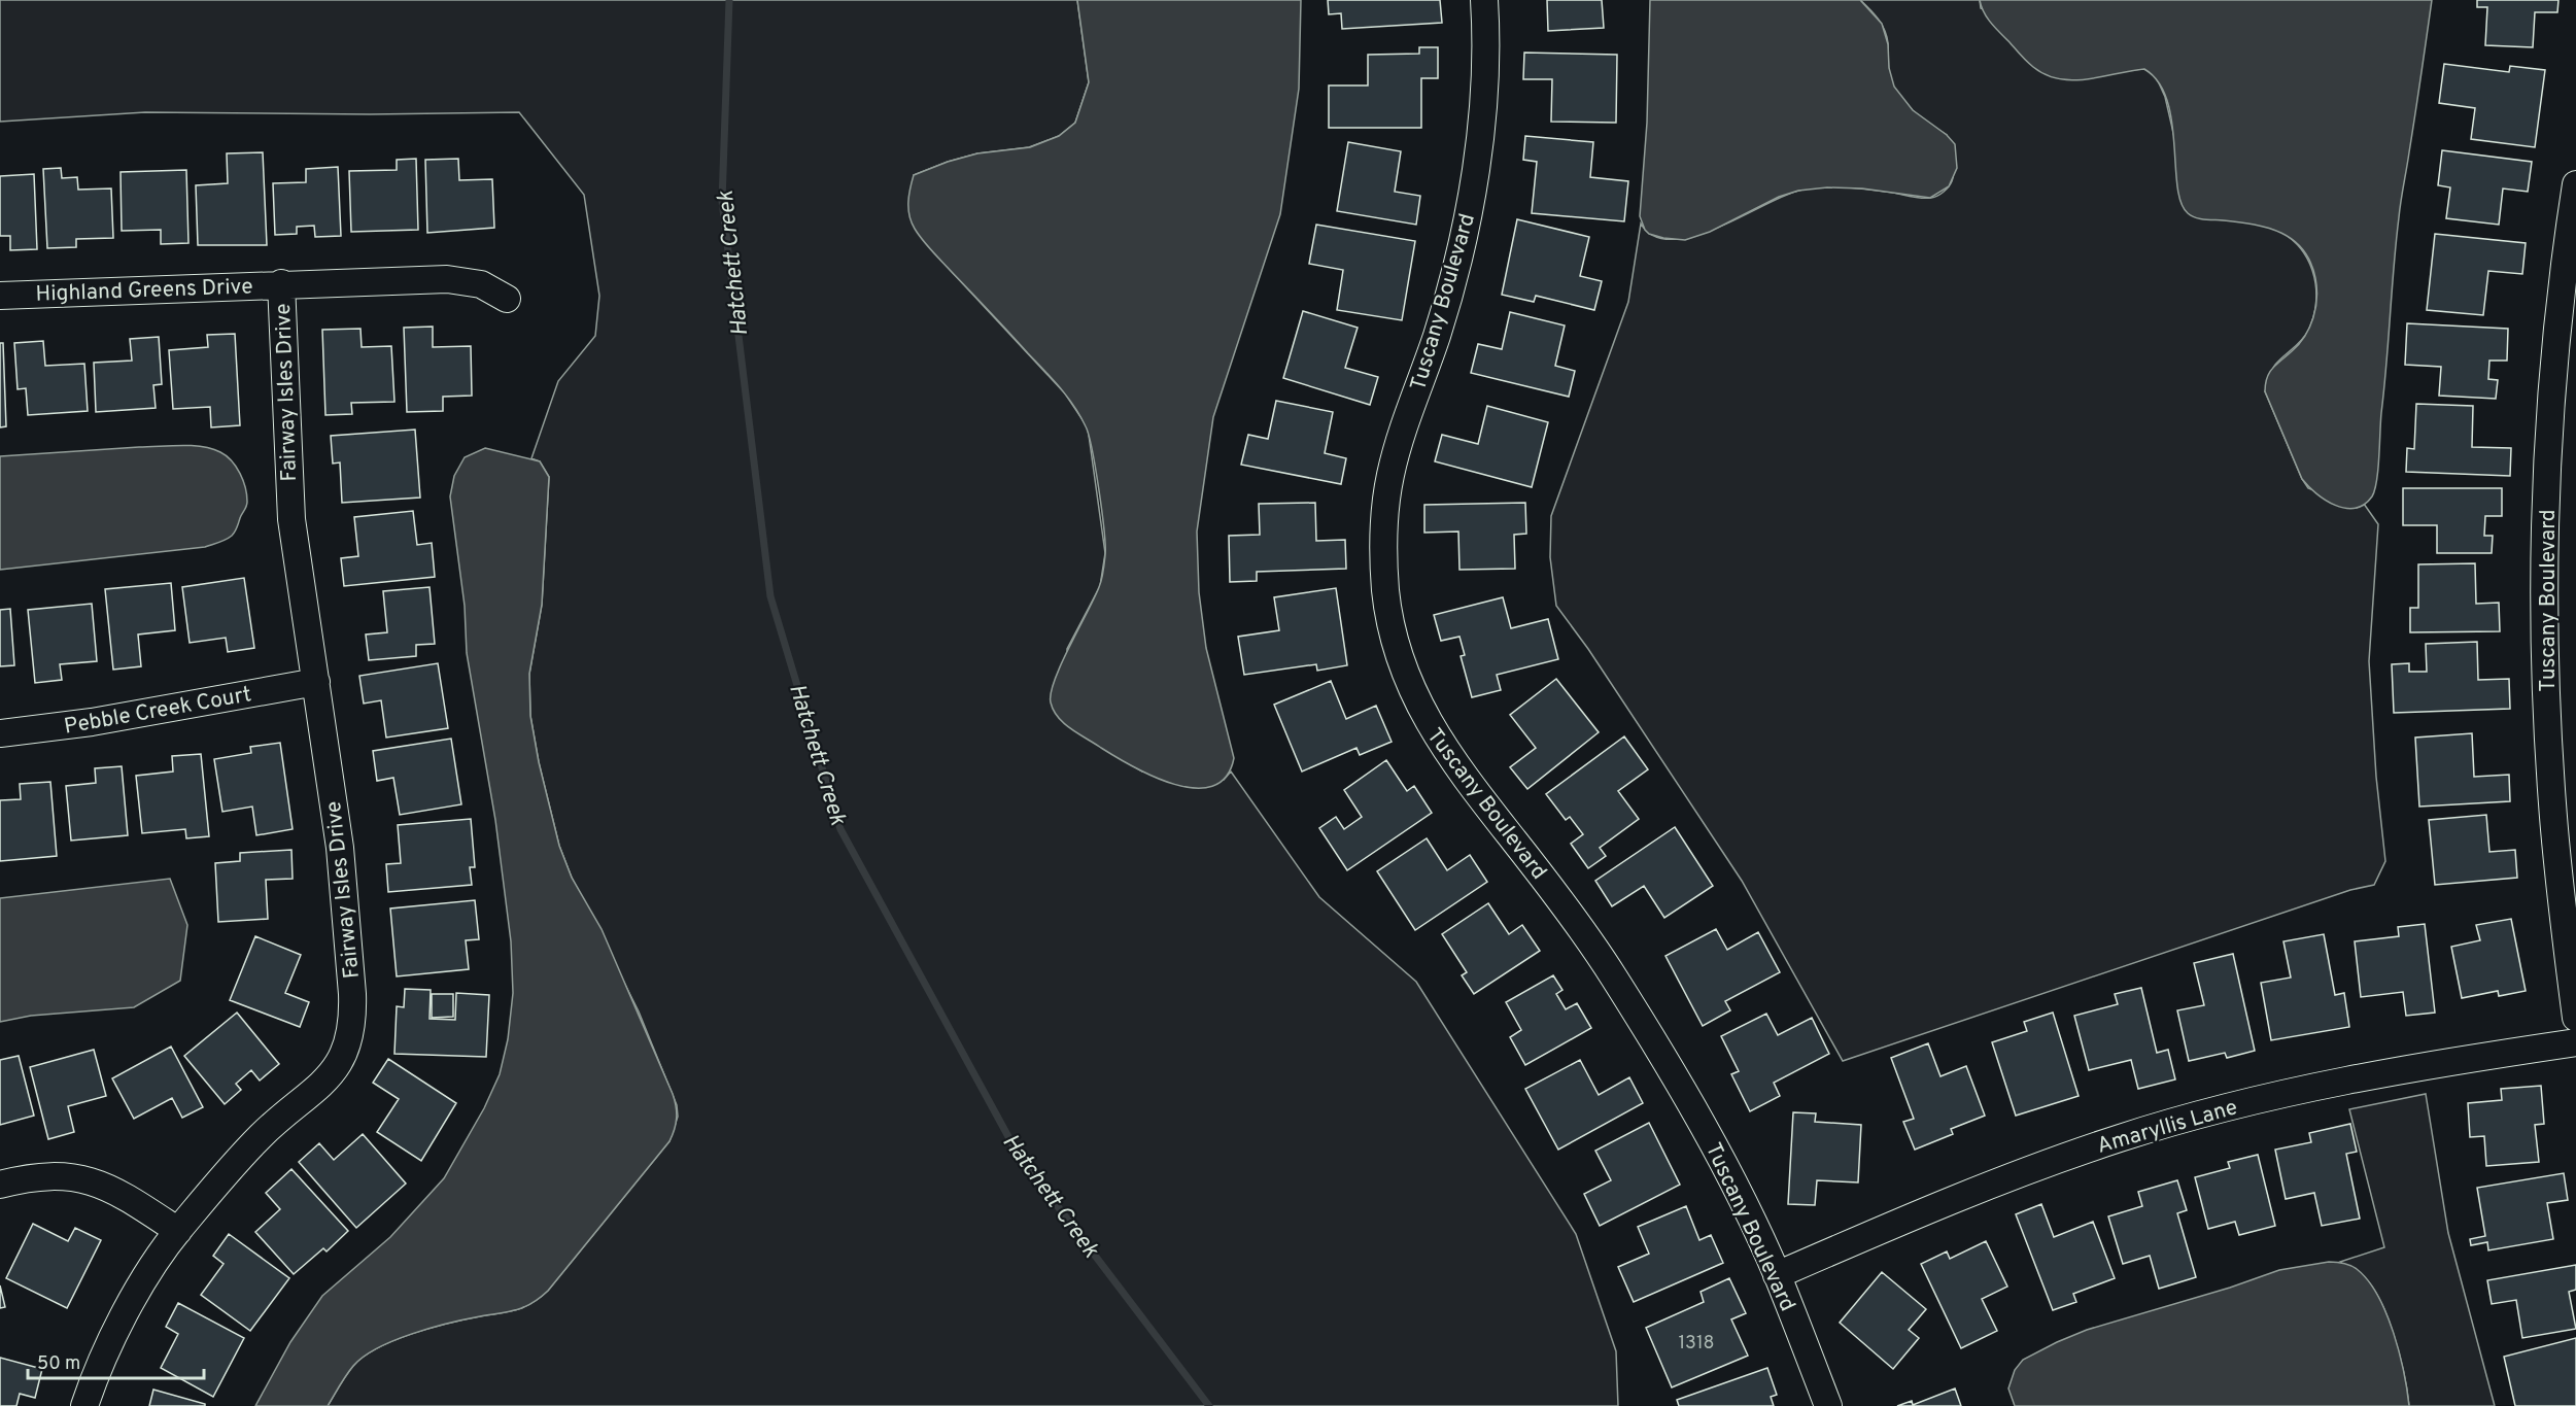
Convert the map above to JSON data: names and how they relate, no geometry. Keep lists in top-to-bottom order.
{
  "streets": {
    "street": [
      "Highland Greens Drive",
      "Tuscany Boulevard",
      "Fairway Isles Drive",
      "Pebble Creek Court",
      "Amaryllis Lane"
    ]
  },
  "crossings": [
    ["Highland Greens Drive", "Fairway Isles Drive"],
    ["Tuscany Boulevard", "Amaryllis Lane"],
    ["Fairway Isles Drive", "Pebble Creek Court"]
  ],
  "water": ["Hatchett Creek"],
  "house_numbers": ["1318"],
  "scale_bar": "50 m"
}
